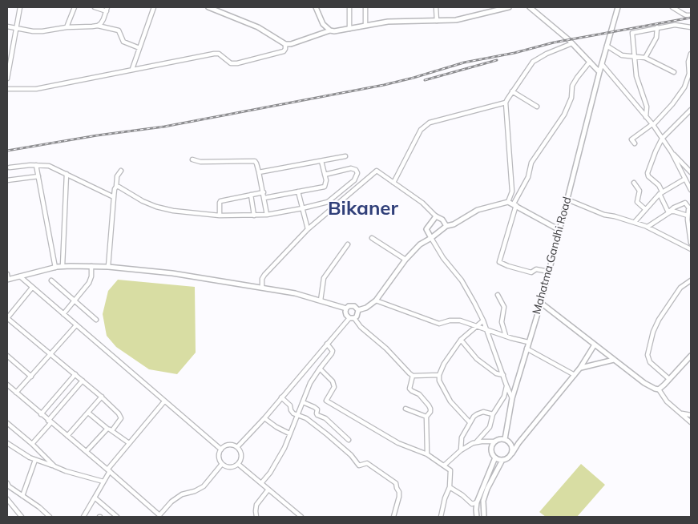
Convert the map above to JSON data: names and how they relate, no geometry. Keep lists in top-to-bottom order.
{
  "streets": {
    "street": ["Mahatma Gandhi Road"]
  },
  "districts": ["Bikaner"]
}
